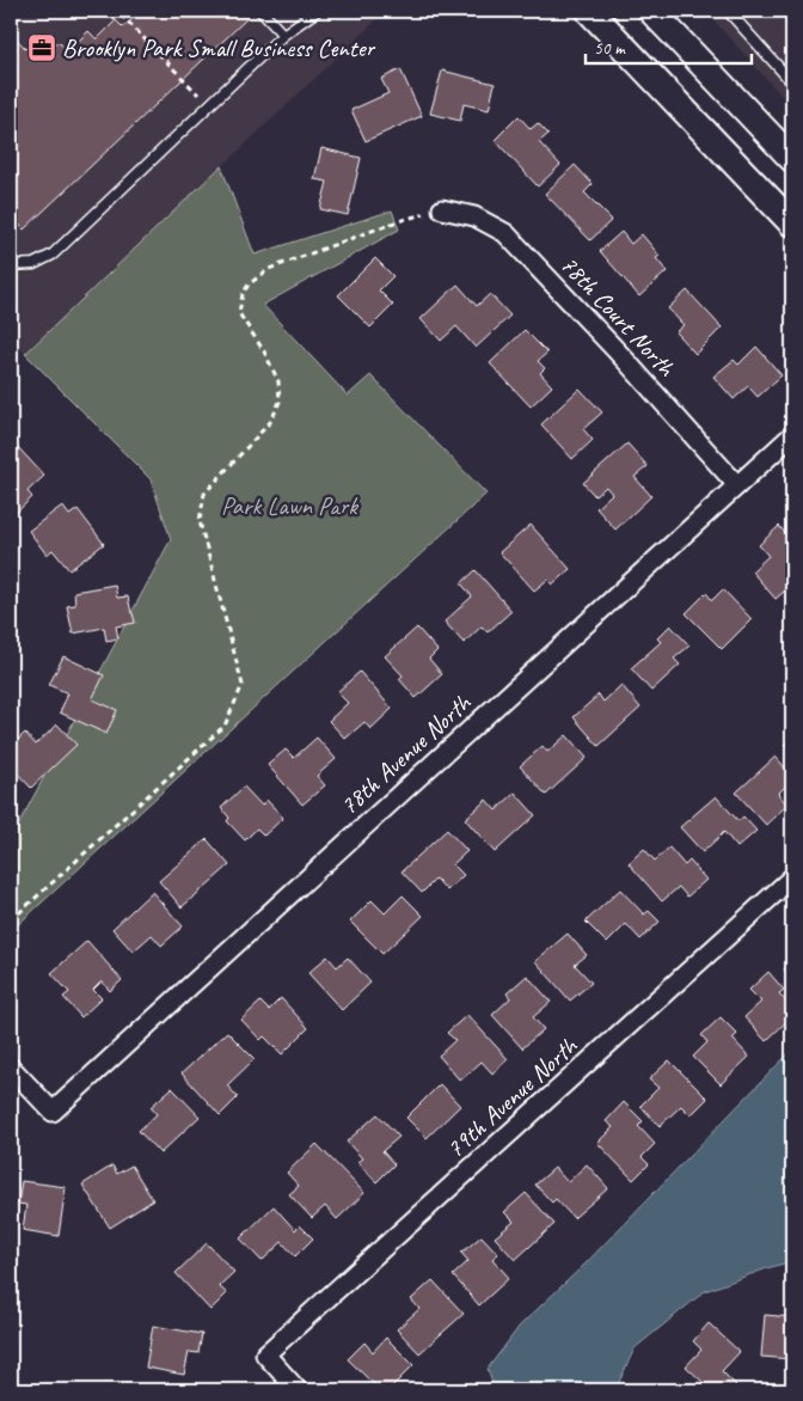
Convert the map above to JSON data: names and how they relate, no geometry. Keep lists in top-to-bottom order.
{
  "streets": {
    "street": ["78th Court North", "78th Avenue North", "79th Avenue North"]
  },
  "crossings": [
    ["78th Court North", "78th Avenue North"]
  ],
  "parks": ["Park Lawn Park"],
  "places": {
    "office": ["Brooklyn Park Small Business Center"]
  },
  "scale_bar": "50 m"
}
